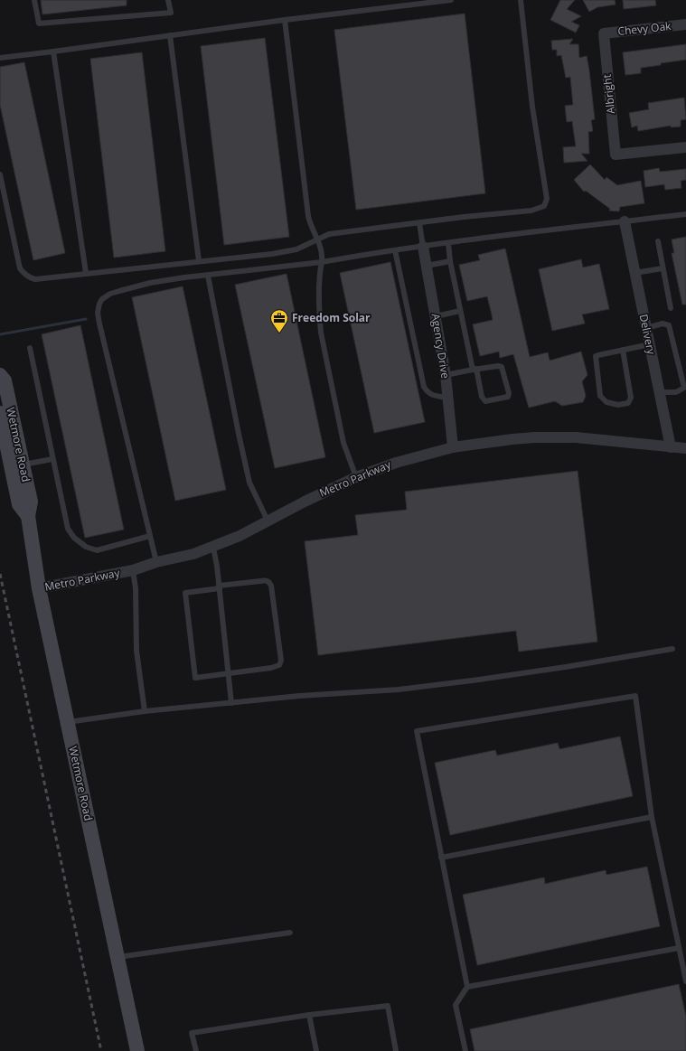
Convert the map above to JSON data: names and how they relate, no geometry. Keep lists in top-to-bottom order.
{
  "streets": {
    "main road": ["Wetmore Road"],
    "street": [
      "Chevy Oak",
      "Albright",
      "Delivery",
      "Agency Drive",
      "Metro Parkway"
    ]
  },
  "crossings": [
    ["Chevy Oak", "Albright"],
    ["Delivery", "Metro Parkway"],
    ["Agency Drive", "Metro Parkway"],
    ["Wetmore Road", "Metro Parkway"]
  ],
  "places": {
    "office": ["Freedom Solar"]
  }
}
